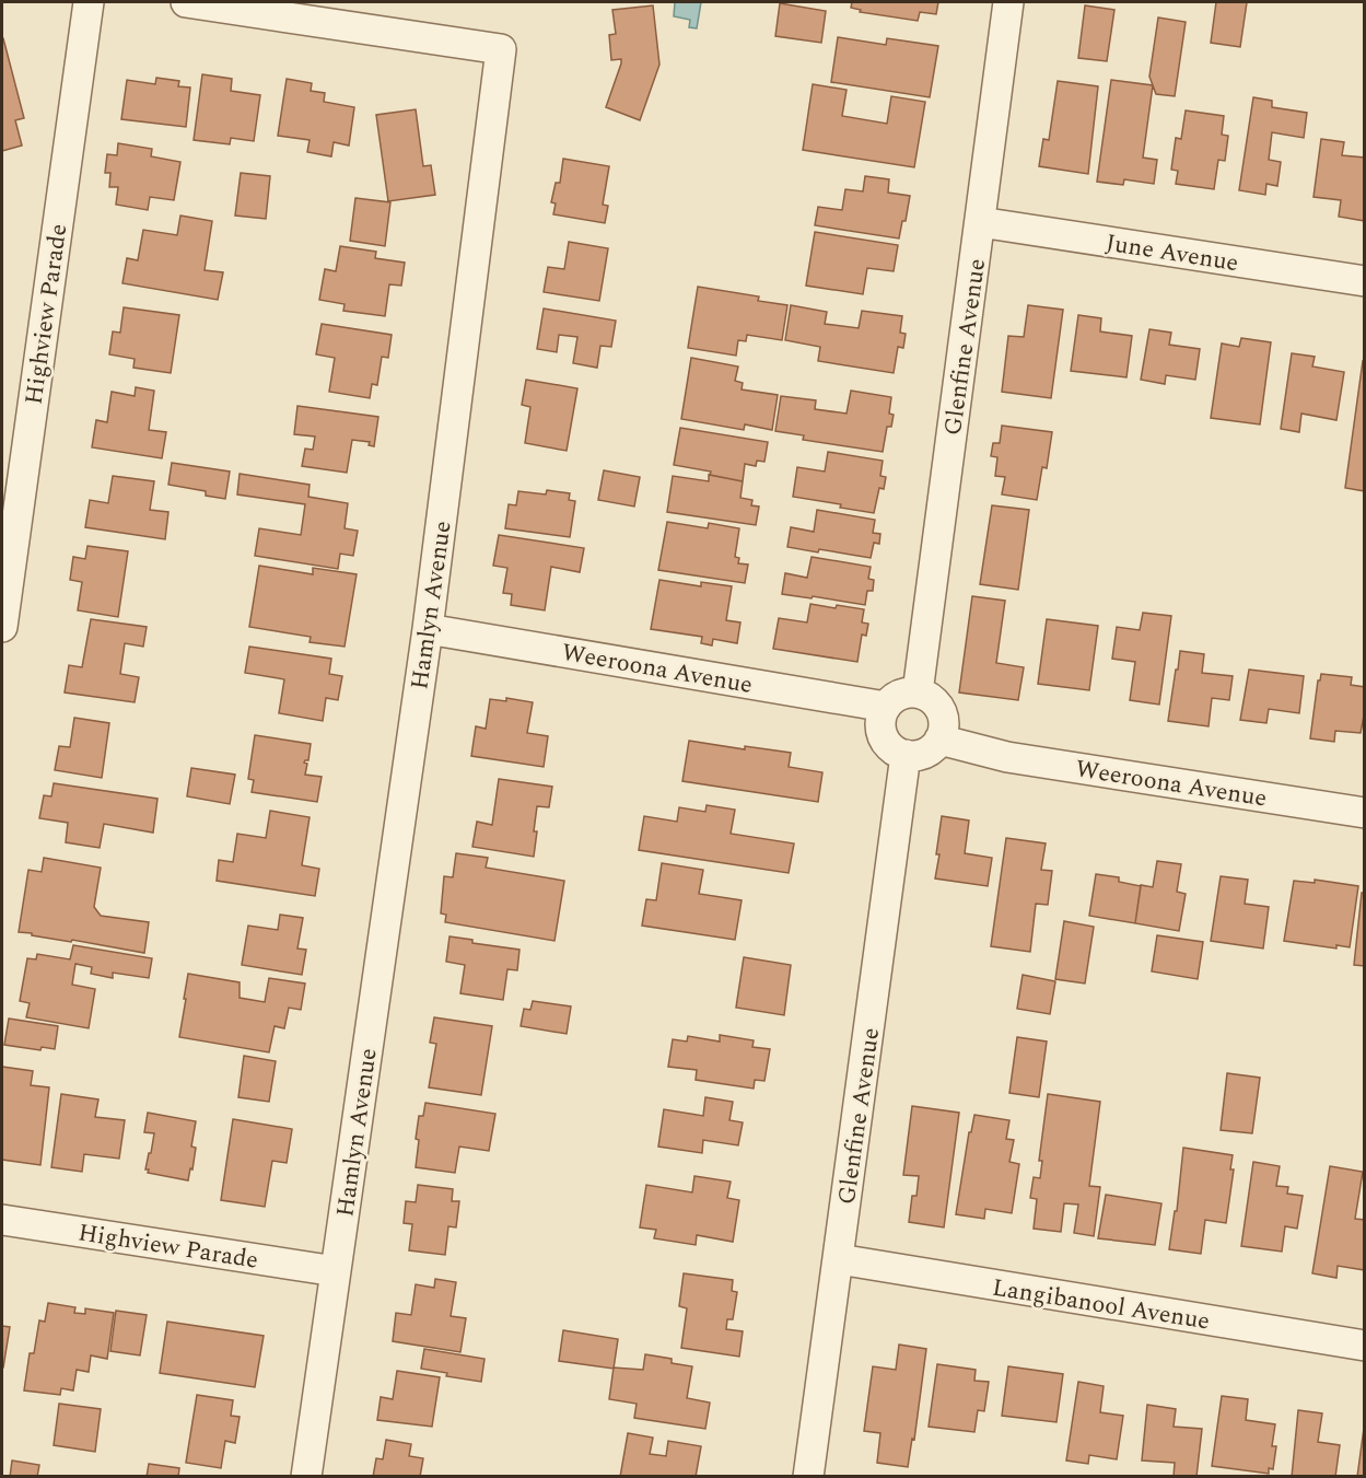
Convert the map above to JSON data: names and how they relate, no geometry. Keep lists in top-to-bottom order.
{
  "streets": {
    "street": [
      "June Avenue",
      "Highview Parade",
      "Glenfine Avenue",
      "Hamlyn Avenue",
      "Weeroona Avenue",
      "Langibanool Avenue"
    ]
  },
  "crossings": [
    ["June Avenue", "Glenfine Avenue"],
    ["Highview Parade", "Hamlyn Avenue"],
    ["Glenfine Avenue", "Weeroona Avenue"],
    ["Glenfine Avenue", "Langibanool Avenue"],
    ["Hamlyn Avenue", "Weeroona Avenue"]
  ]
}
